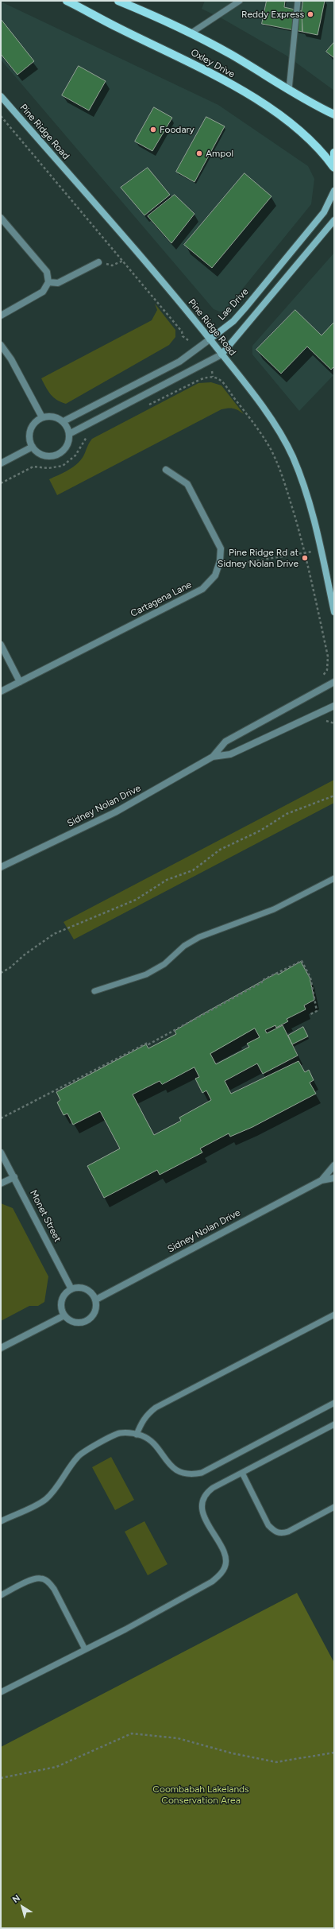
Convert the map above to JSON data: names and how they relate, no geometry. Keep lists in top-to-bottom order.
{
  "streets": {
    "main road": ["Oxley Drive"],
    "street": [
      "Pine Ridge Road",
      "Lae Drive",
      "Cartagena Lane",
      "Sidney Nolan Drive",
      "Monet Street"
    ]
  },
  "crossings": [
    ["Pine Ridge Road", "Lae Drive"],
    ["Sidney Nolan Drive", "Monet Street"]
  ],
  "parks": ["Coombabah Lakelands Conservation Area"],
  "places": [
    "Reddy Express",
    "Foodary",
    "Ampol",
    "Pine Ridge Rd at Sidney Nolan Drive"
  ],
  "north": "top left"
}
